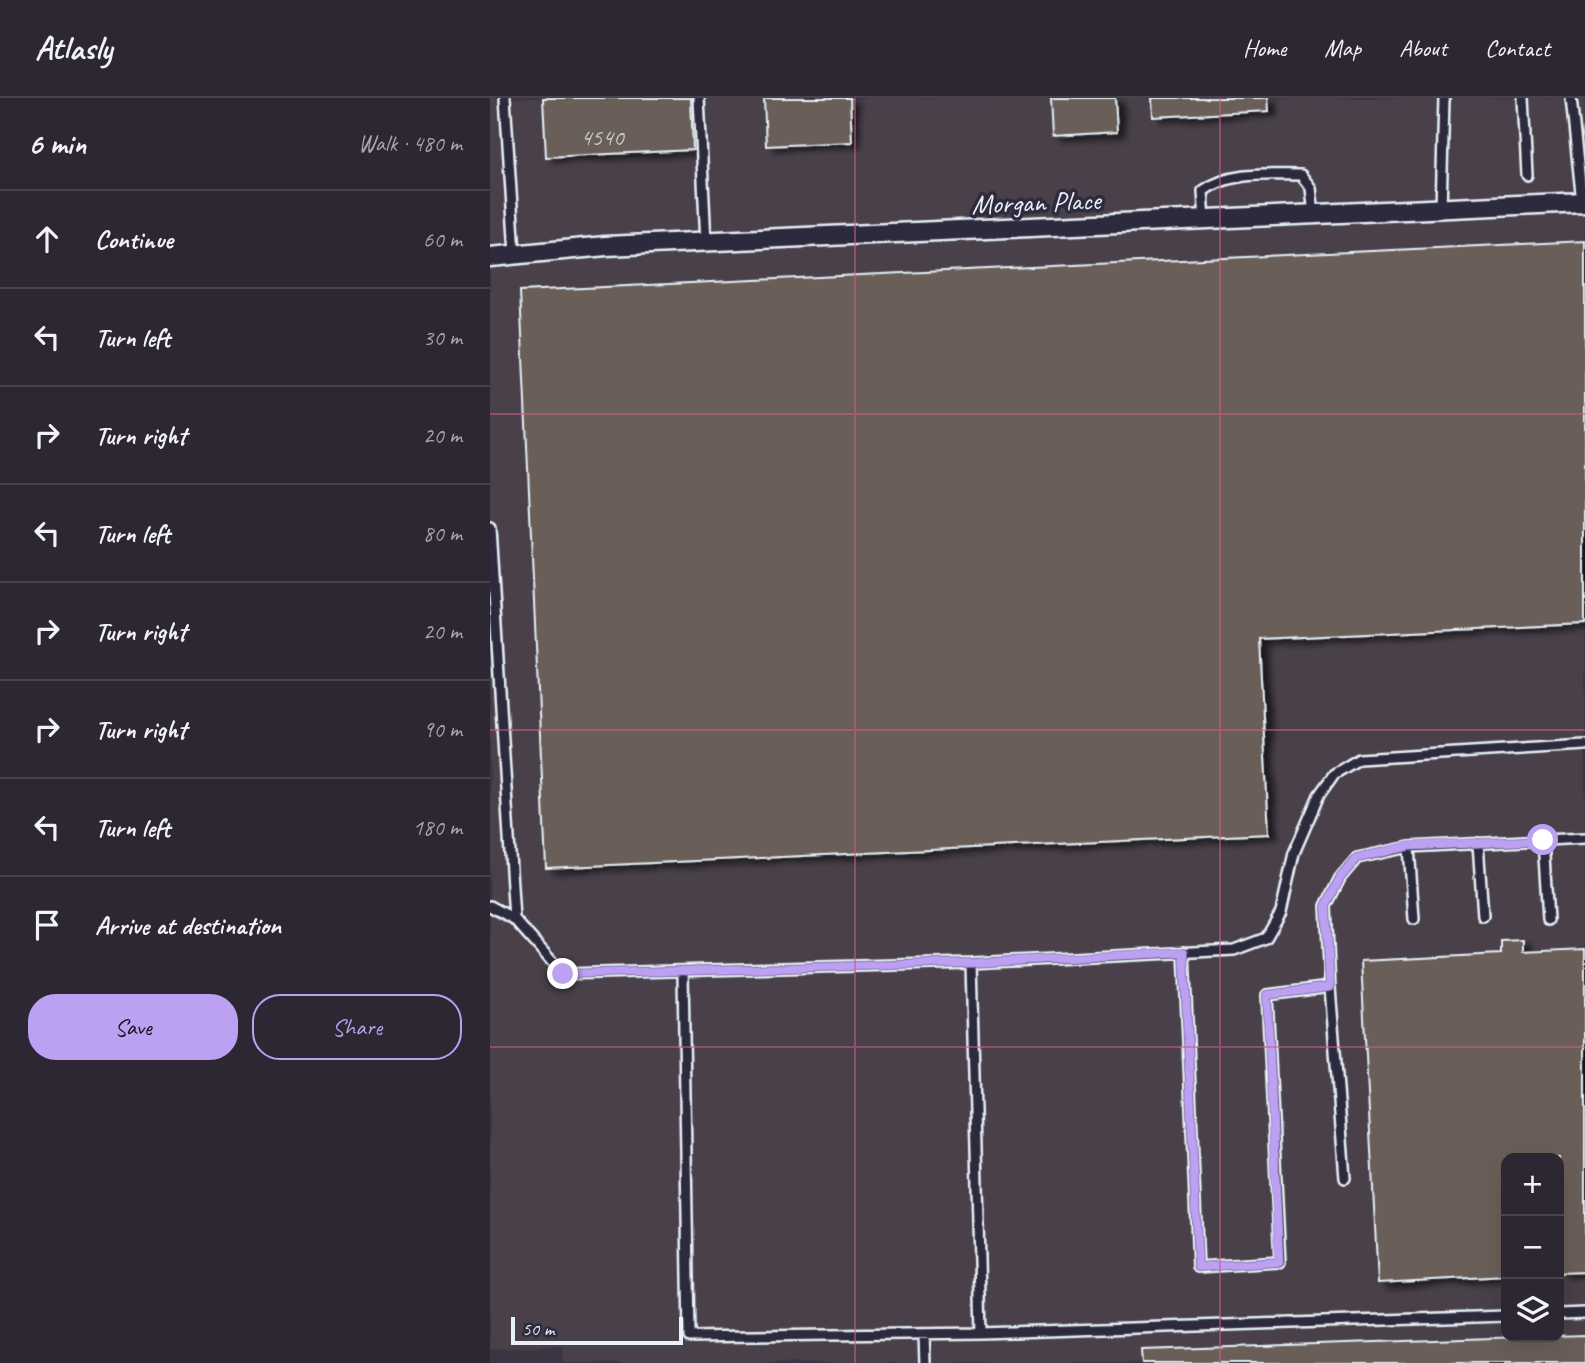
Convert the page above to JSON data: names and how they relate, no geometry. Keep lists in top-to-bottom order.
{
  "streets": {
    "street": ["Morgan Place"]
  },
  "house_numbers": ["4540"],
  "scale_bar": "50 m",
  "page": {
    "header": "Atlasly",
    "nav": [
      "Home",
      "Map",
      "About",
      "Contact"
    ],
    "heading": ["6 min", "Walk · 480 m"],
    "list": [
      ["Continue", "60 m"],
      ["Turn left", "30 m"],
      ["Turn right", "20 m"],
      ["Turn left", "80 m"],
      ["Turn right", "20 m"],
      ["Turn right", "90 m"],
      ["Turn left", "180 m"],
      "Arrive at destination"
    ],
    "buttons": ["Save", "Share"],
    "map_buttons": ["+", "−"],
    "scale": "50 m"
  }
}
